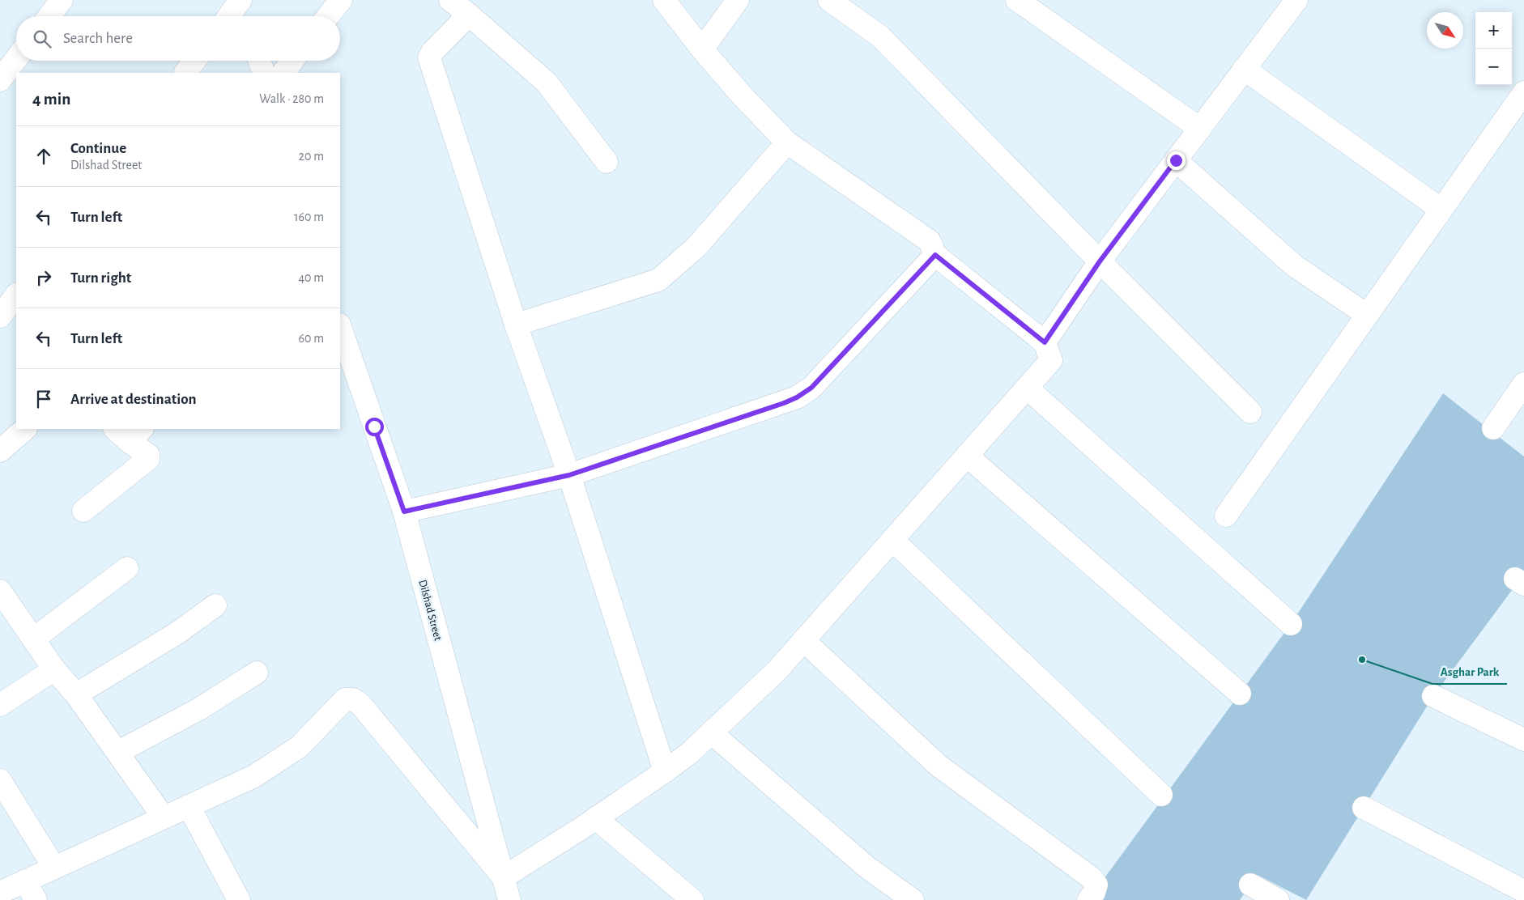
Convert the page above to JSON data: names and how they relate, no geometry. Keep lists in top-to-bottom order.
{
  "streets": {
    "street": ["Dilshad Street"]
  },
  "places": ["Asghar Park"],
  "north": "bottom right",
  "page": {
    "map_buttons": ["+", "−"],
    "search": "Search here",
    "heading": ["4 min", "Walk · 280 m"],
    "list": [
      ["Continue", "Dilshad Street", "20 m"],
      ["Turn left", "160 m"],
      ["Turn right", "40 m"],
      ["Turn left", "60 m"],
      "Arrive at destination"
    ]
  }
}
